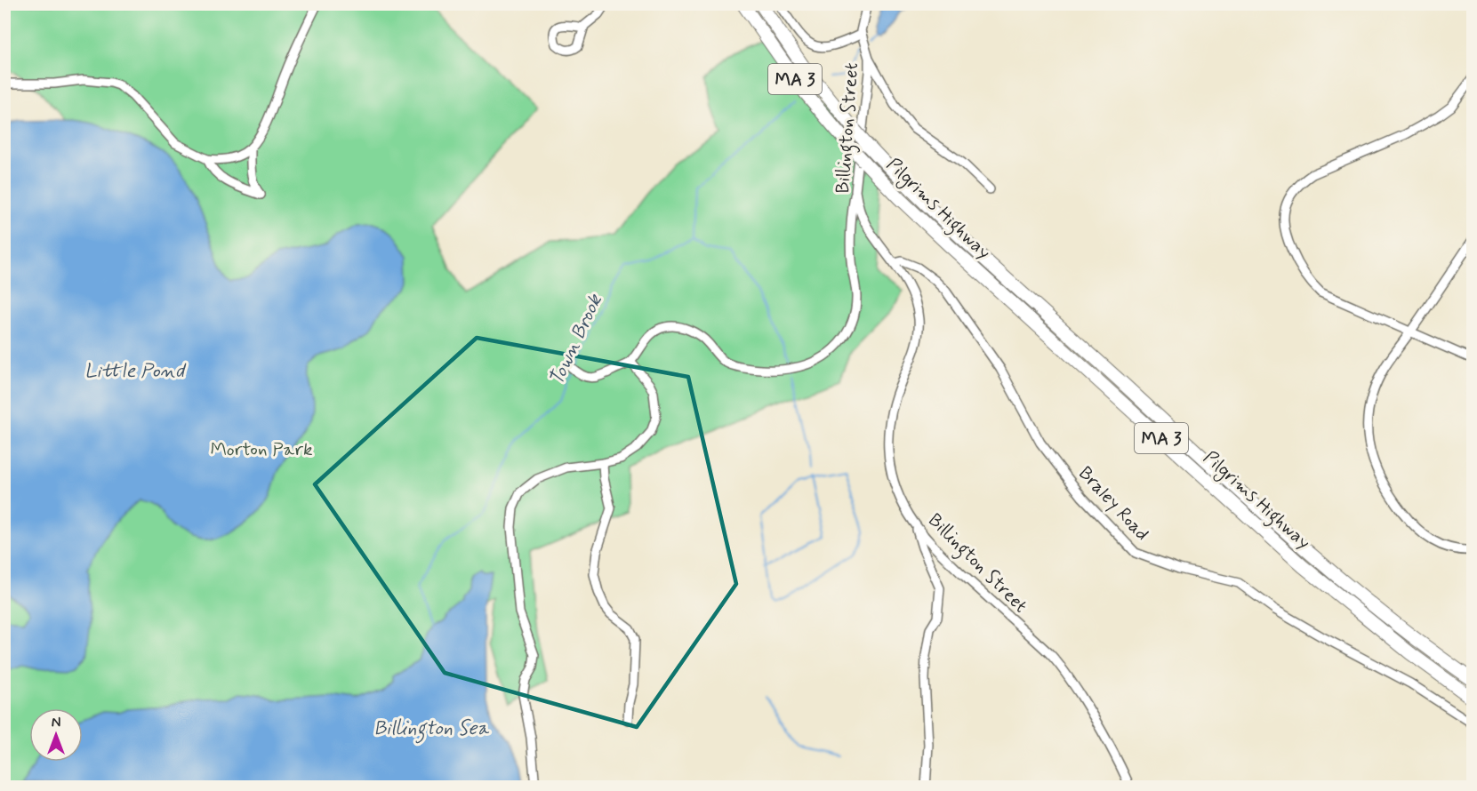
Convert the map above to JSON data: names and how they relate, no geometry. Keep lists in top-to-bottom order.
{
  "streets": {
    "highway": ["MA 3", "Pilgrims Highway"],
    "street": ["Billington Street", "Braley Road"]
  },
  "crossings": [
    ["Billington Street", "Braley Road"]
  ],
  "water": ["Town Brook", "Little Pond", "Billington Sea"],
  "parks": ["Morton Park"],
  "north": "top"
}
